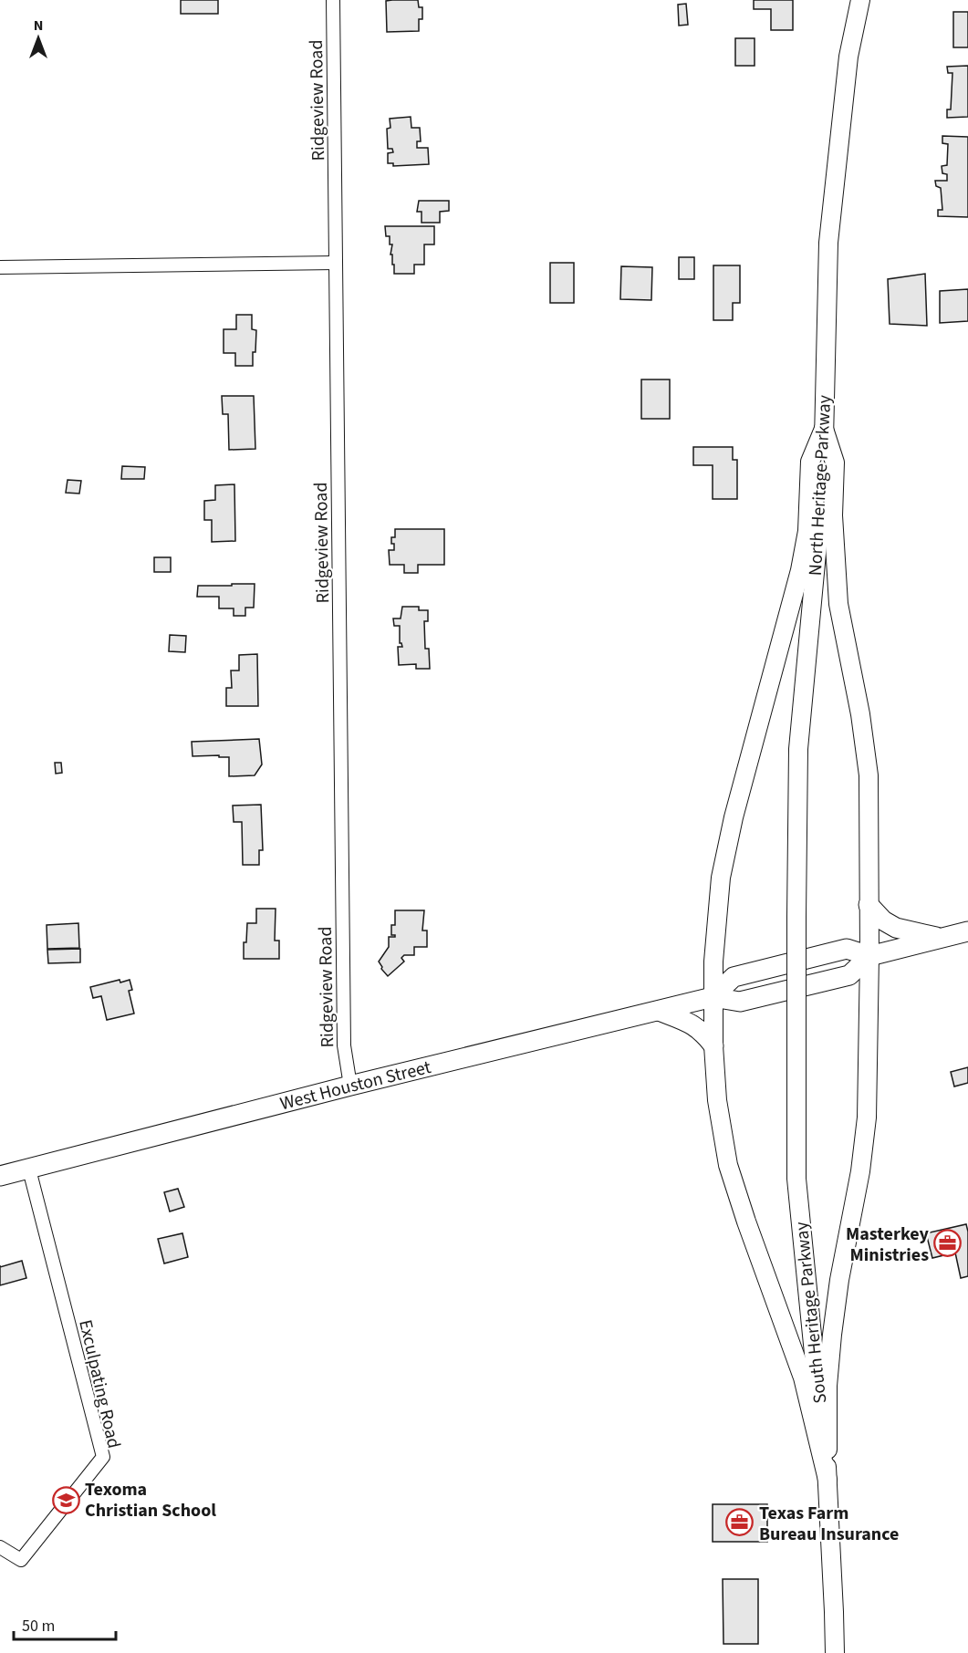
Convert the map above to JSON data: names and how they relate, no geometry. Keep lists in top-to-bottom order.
{
  "streets": {
    "main road": ["North Heritage Parkway", "West Houston Street", "South Heritage Parkway"],
    "street": ["Ridgeview Road", "Exculpating Road"]
  },
  "crossings": [
    ["Ridgeview Road", "West Houston Street"],
    ["North Heritage Parkway", "South Heritage Parkway"],
    ["West Houston Street", "Exculpating Road"]
  ],
  "places": {
    "office": ["Masterkey Ministries", "Texas Farm Bureau Insurance"],
    "school or university": ["Texoma Christian School"]
  },
  "scale_bar": "50 m",
  "north": "top"
}
